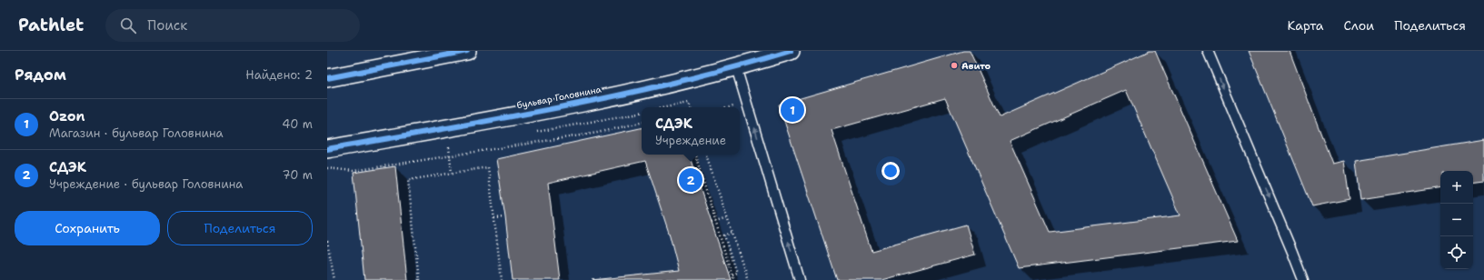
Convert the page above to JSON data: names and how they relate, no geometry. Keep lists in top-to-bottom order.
{
  "streets": {
    "street": ["бульвар Головнина"]
  },
  "places": ["Авито"],
  "page": {
    "header": "Pathlet",
    "search": "Поиск",
    "nav": ["Карта", "Слои", "Поделиться"],
    "heading": ["Рядом", "Найдено: 2"],
    "pins": ["1", "2"],
    "list": [
      {
        "mark": "1",
        "name": "Ozon",
        "note": "Магазин · бульвар Головнина",
        "value": "40 m"
      },
      {
        "mark": "2",
        "name": "СДЭК",
        "note": "Учреждение · бульвар Головнина",
        "value": "70 m"
      }
    ],
    "popup": ["СДЭК", "Учреждение"],
    "map_buttons": ["+", "−"],
    "buttons": ["Сохранить", "Поделиться"]
  }
}
